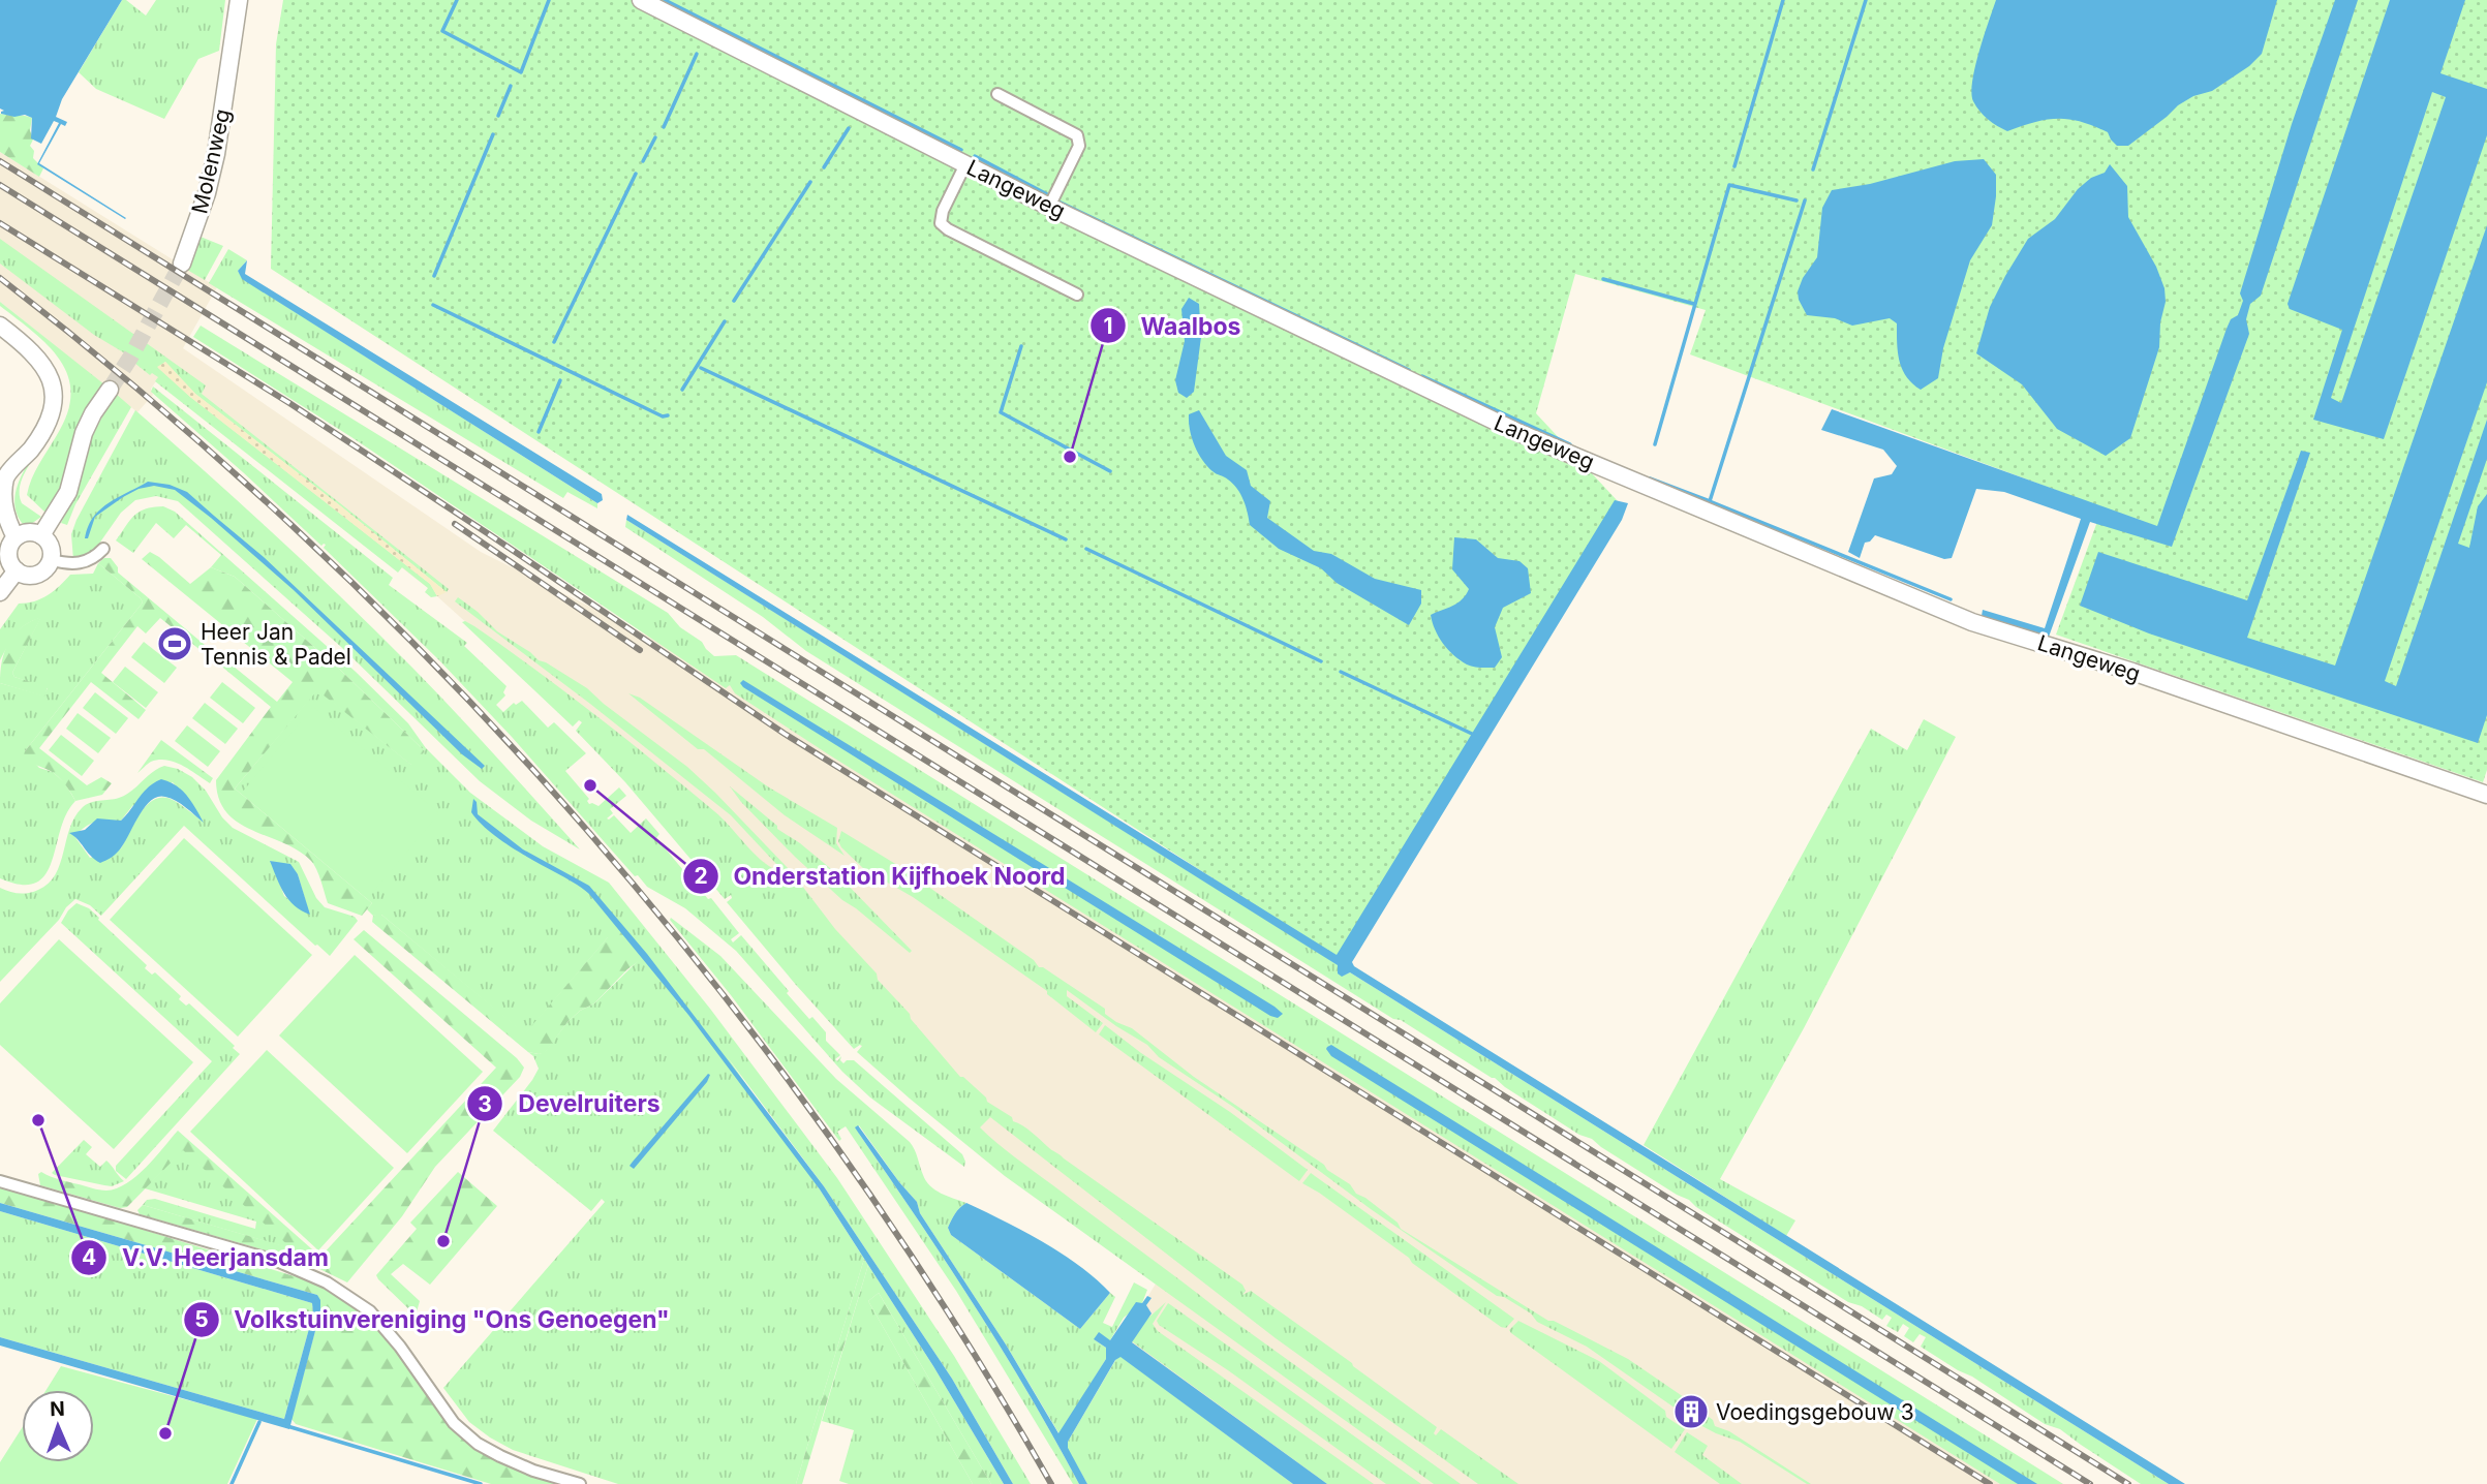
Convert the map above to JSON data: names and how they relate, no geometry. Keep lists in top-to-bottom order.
{
  "streets": {
    "main road": ["Molenweg", "Langeweg"]
  },
  "places": {
    "other": [
      "Waalbos",
      "Onderstation Kijfhoek Noord",
      "V.V. Heerjansdam",
      "Develruiters",
      "Volkstuinvereniging \"Ons Genoegen\""
    ],
    "sports": ["Heer Jan Tennis & Padel"],
    "building": ["Voedingsgebouw 3"]
  },
  "north": "top"
}
